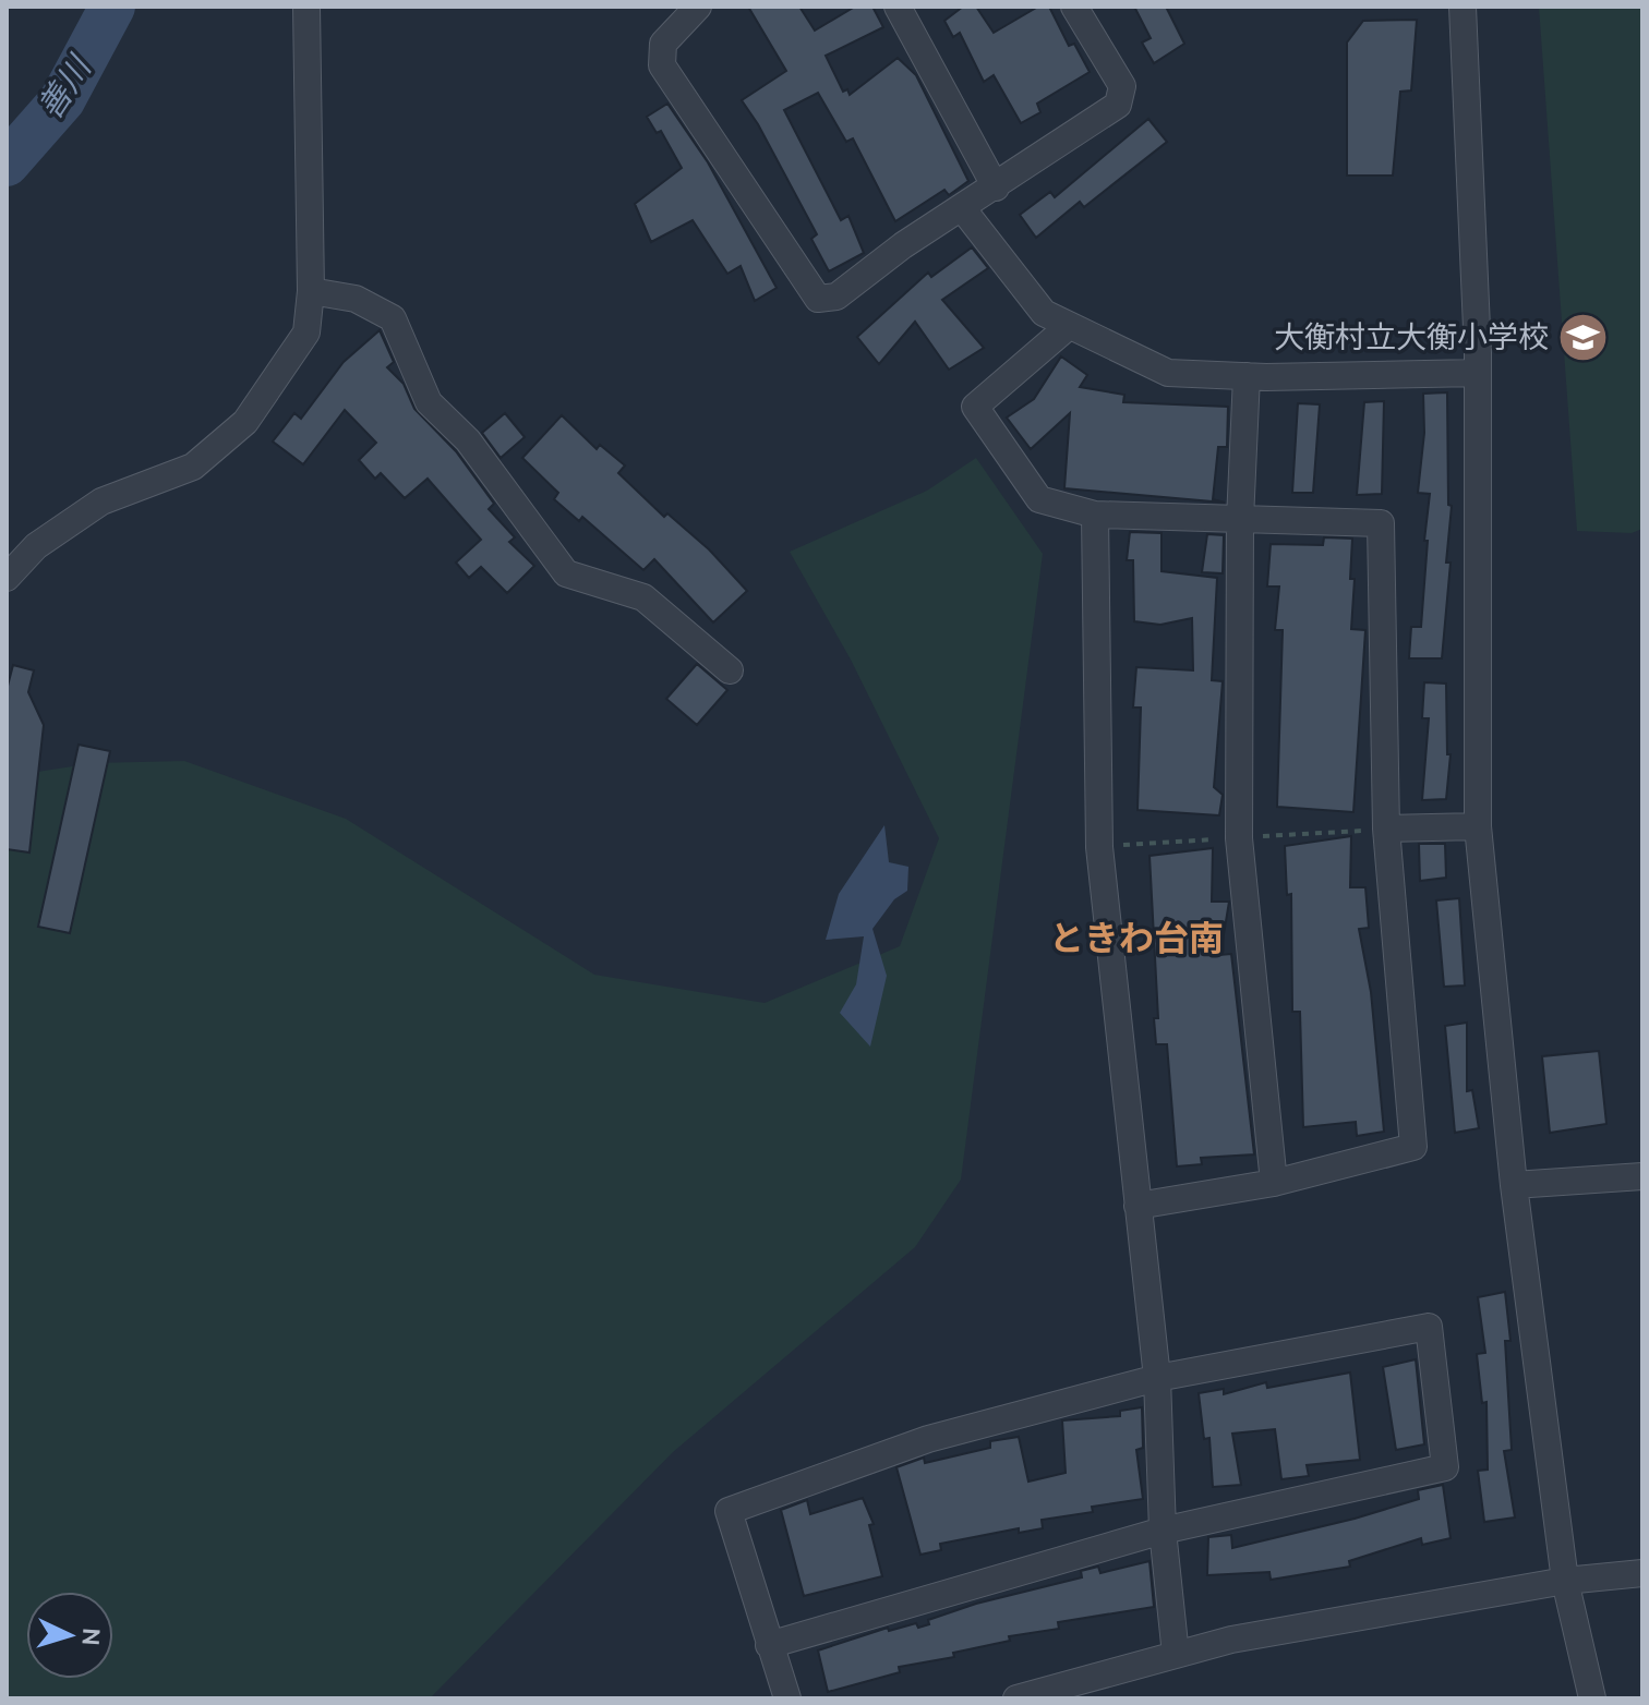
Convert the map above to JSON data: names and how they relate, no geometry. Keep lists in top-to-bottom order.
{
  "districts": ["ときわ台南"],
  "water": ["善川"],
  "places": {
    "school or university": ["大衡村立大衡小学校"]
  },
  "north": "right"
}
